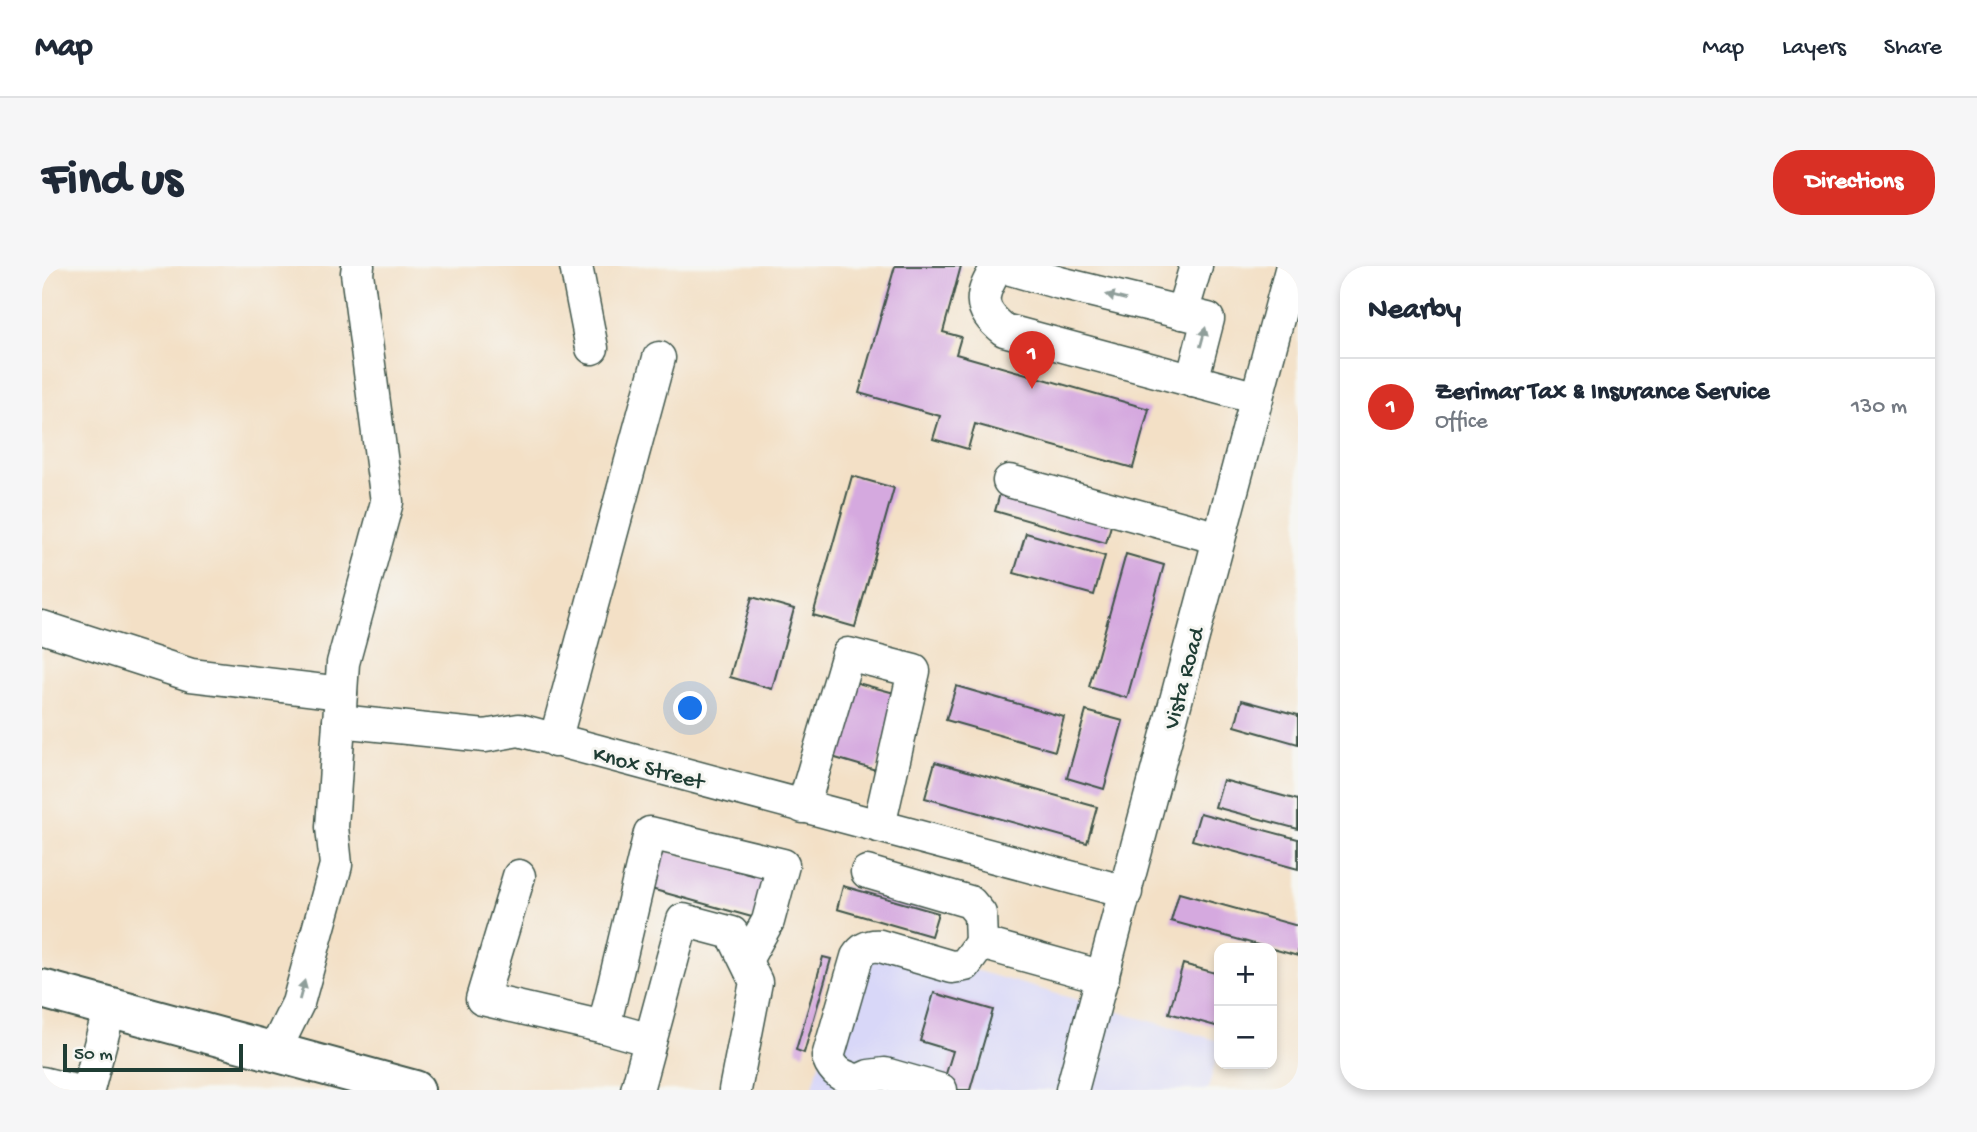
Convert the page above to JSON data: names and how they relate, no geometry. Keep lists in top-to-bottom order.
{
  "streets": {
    "street": ["Vista Road", "Knox Street"]
  },
  "crossings": [
    ["Vista Road", "Knox Street"]
  ],
  "scale_bar": "50 m",
  "page": {
    "header": "Map",
    "nav": ["Map", "Layers", "Share"],
    "buttons": "Directions",
    "title": "Find us",
    "heading": "Nearby",
    "pins": "1",
    "list": [
      {
        "mark": "1",
        "name": "Zerimar Tax & Insurance Service",
        "note": "Office",
        "value": "130 m"
      }
    ],
    "map_buttons": ["+", "−"],
    "scale": "50 m"
  }
}
